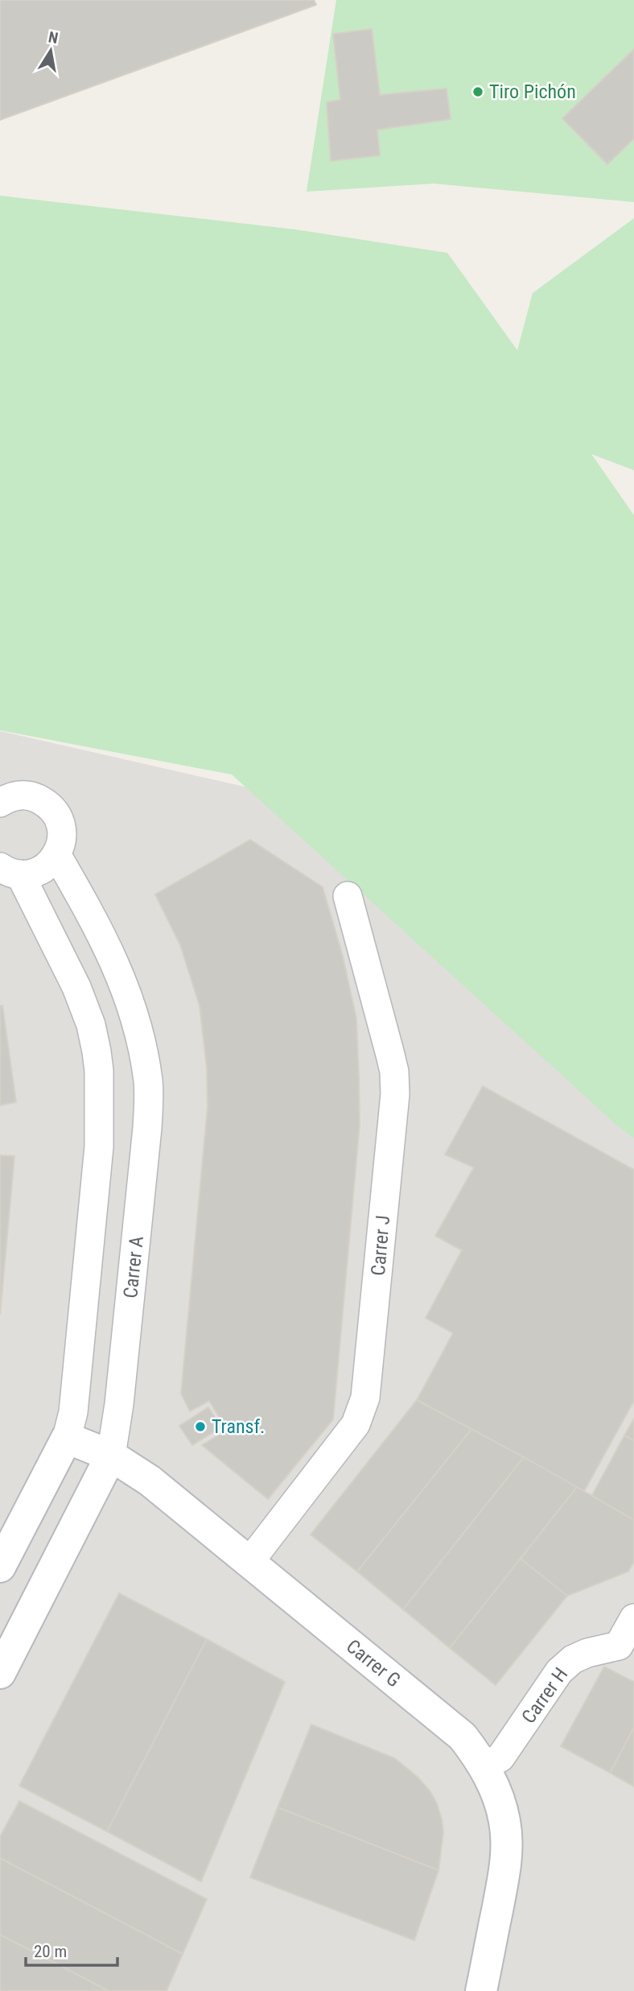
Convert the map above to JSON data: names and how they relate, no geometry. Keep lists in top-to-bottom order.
{
  "streets": {
    "street": [
      "Carrer J",
      "Carrer A",
      "Carrer G",
      "Carrer H"
    ]
  },
  "crossings": [
    ["Carrer J", "Carrer G"],
    ["Carrer A", "Carrer G"],
    ["Carrer G", "Carrer H"]
  ],
  "places": ["Tiro Pichón", "Transf."],
  "scale_bar": "20 m",
  "north": "top"
}
